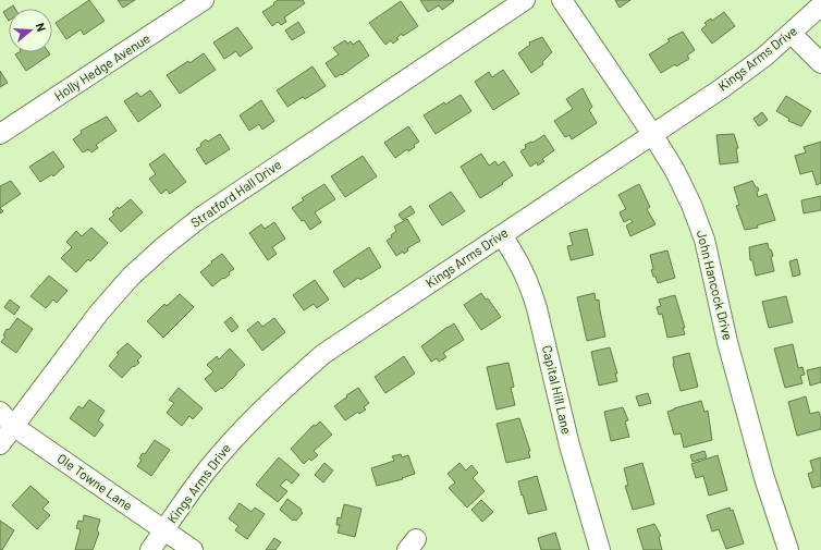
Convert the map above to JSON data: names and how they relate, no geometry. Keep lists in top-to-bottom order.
{
  "streets": {
    "street": [
      "Kings Arms Drive",
      "Holly Hedge Avenue",
      "Stratford Hall Drive",
      "John Hancock Drive",
      "Capital Hill Lane",
      "Ole Towne Lane"
    ]
  },
  "crossings": [
    ["Kings Arms Drive", "John Hancock Drive"],
    ["Kings Arms Drive", "Capital Hill Lane"],
    ["Kings Arms Drive", "Ole Towne Lane"],
    ["Stratford Hall Drive", "Ole Towne Lane"]
  ],
  "north": "right"
}
